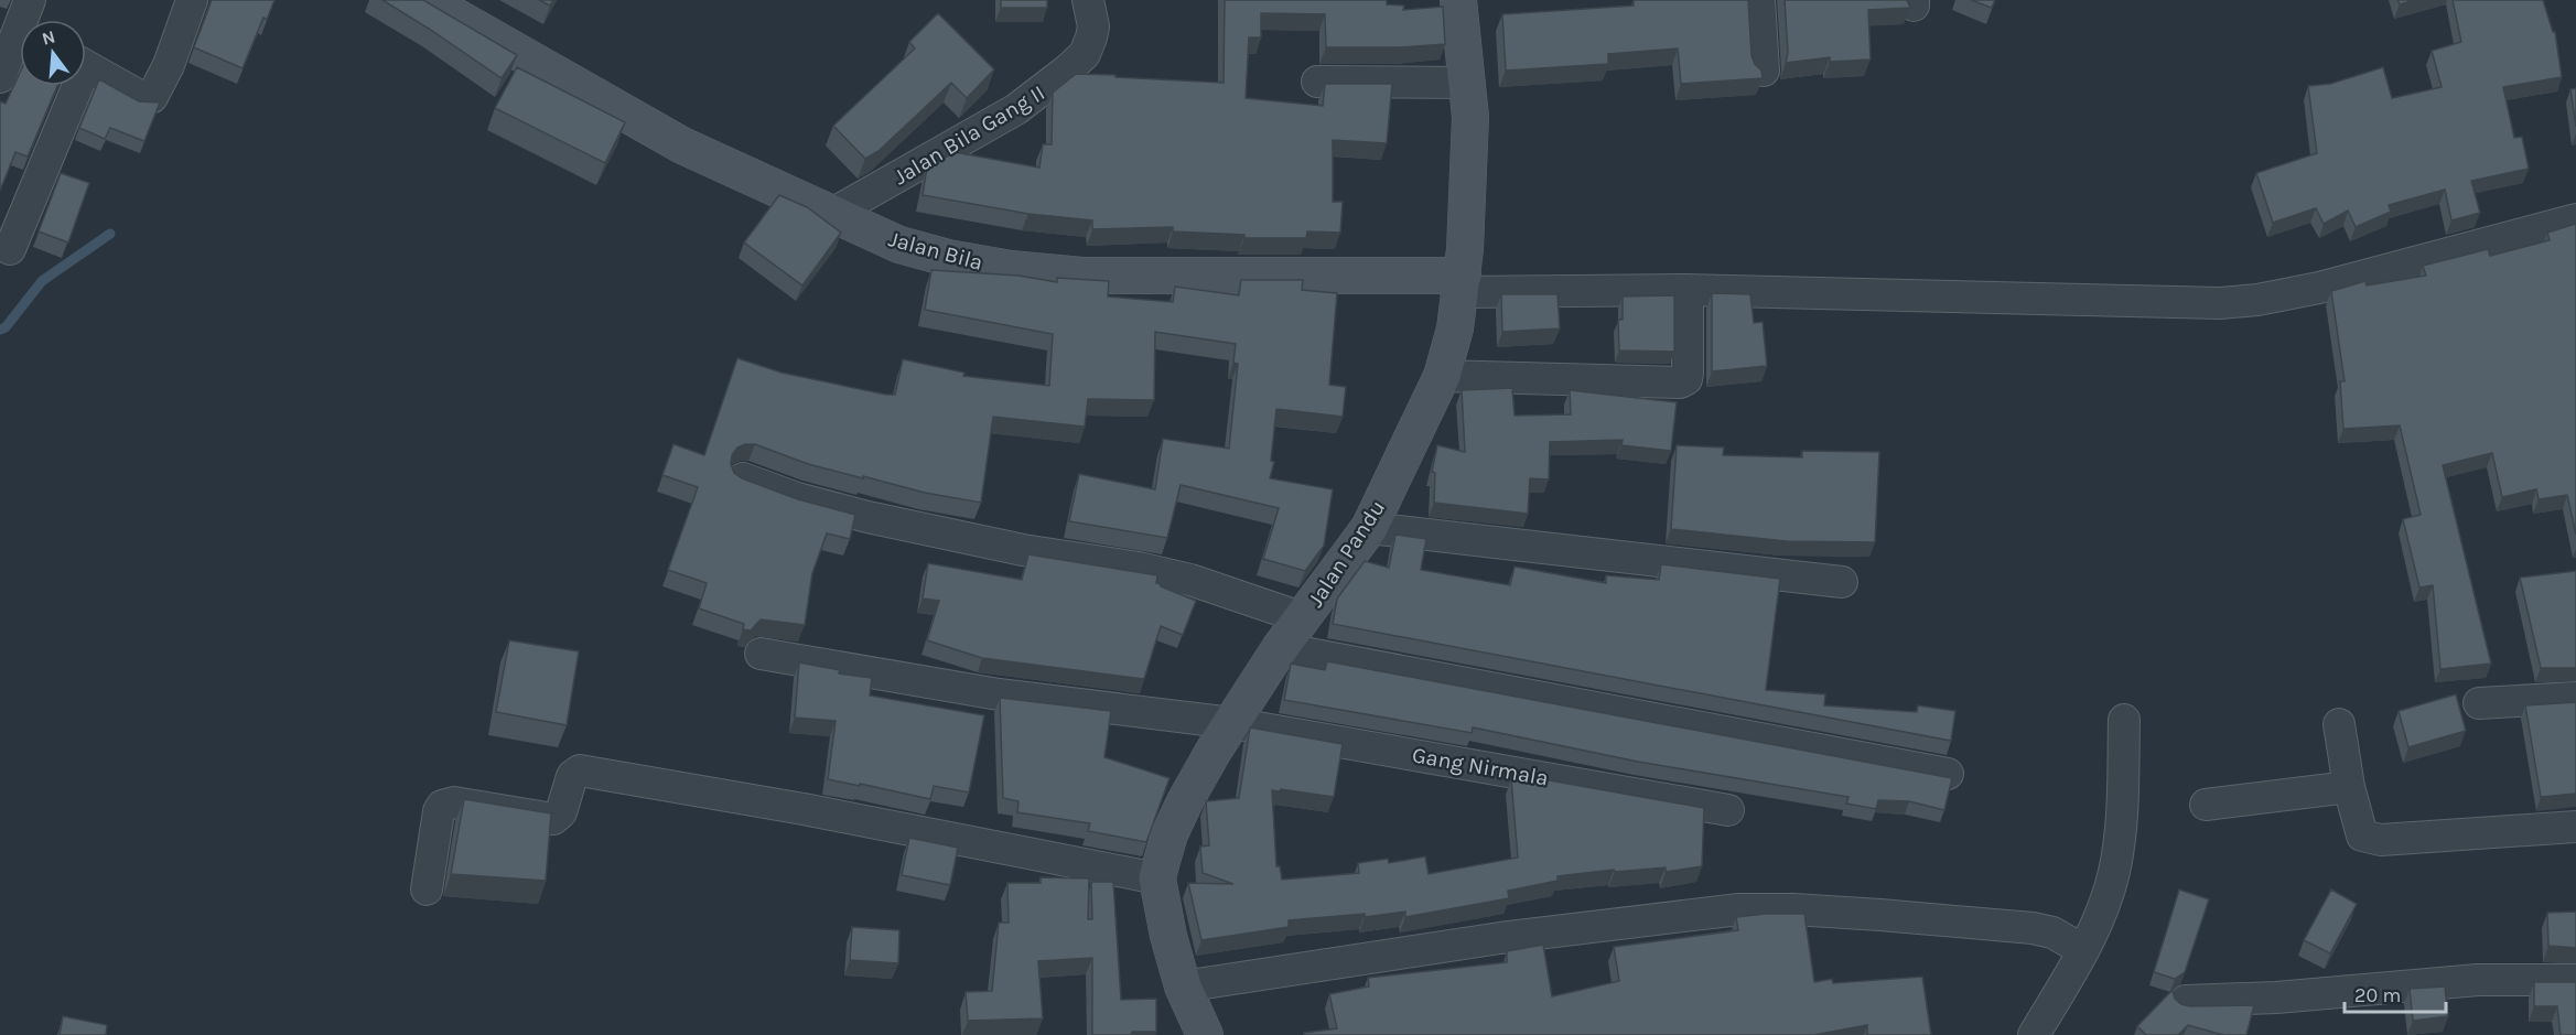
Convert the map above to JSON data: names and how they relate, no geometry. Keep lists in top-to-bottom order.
{
  "streets": {
    "main road": ["Jalan Bila", "Jalan Pandu"],
    "street": ["Jalan Bila Gang II", "Gang Nirmala"]
  },
  "crossings": [
    ["Jalan Bila Gang II", "Jalan Bila"],
    ["Jalan Bila", "Jalan Pandu"],
    ["Jalan Pandu", "Gang Nirmala"]
  ],
  "scale_bar": "20 m",
  "north": "top"
}
